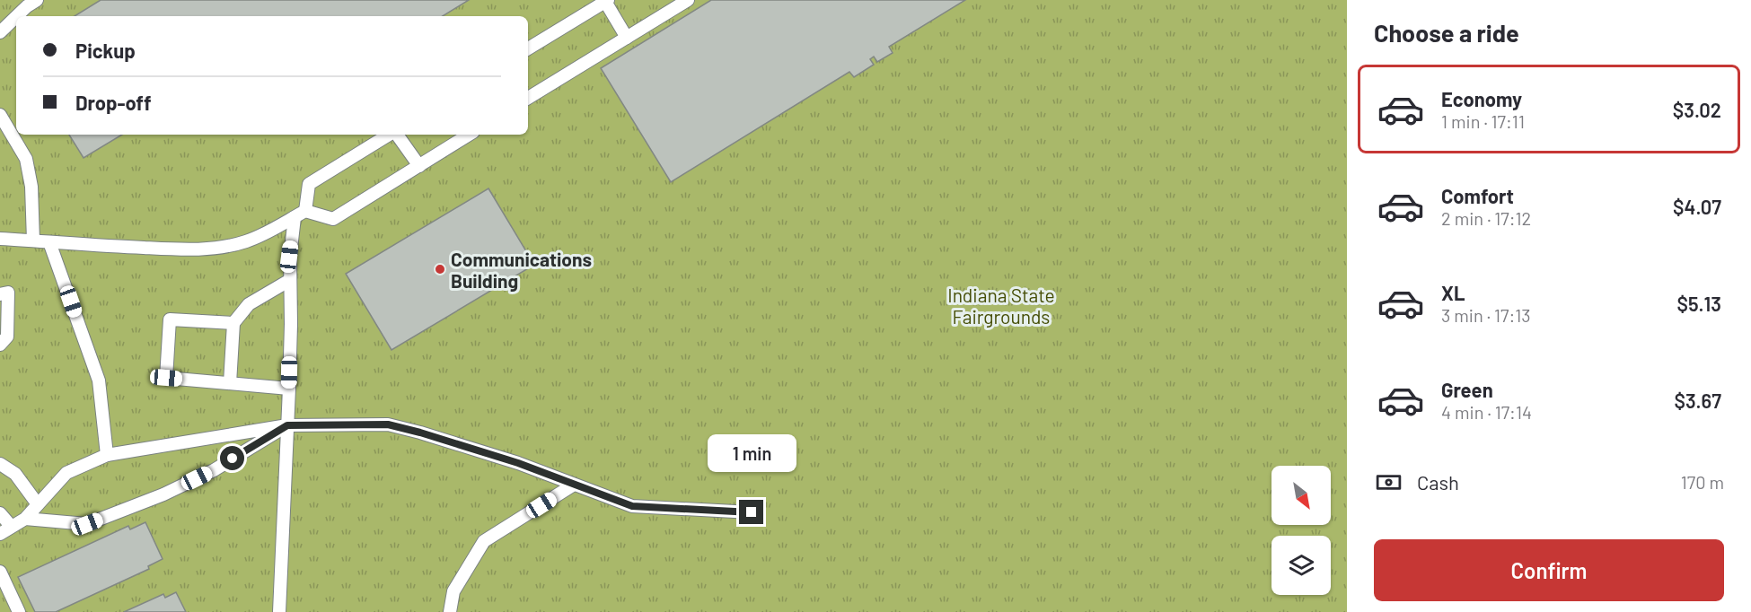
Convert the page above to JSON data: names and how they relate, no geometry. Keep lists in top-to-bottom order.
{
  "parks": ["Indiana State Fairgrounds"],
  "places": ["Communications Building"],
  "north": "bottom right",
  "page": {
    "heading": "Choose a ride",
    "banner": ["Pickup", "Drop-off"],
    "list": [
      {
        "name": "Economy",
        "note": "1 min · 17:11",
        "value": "$3.02"
      },
      {
        "name": "Comfort",
        "note": "2 min · 17:12",
        "value": "$4.07"
      },
      {
        "name": "XL",
        "note": "3 min · 17:13",
        "value": "$5.13"
      },
      {
        "name": "Green",
        "note": "4 min · 17:14",
        "value": "$3.67"
      }
    ],
    "bubble": "1 min",
    "pay": ["Cash", "170 m"],
    "buttons": "Confirm"
  }
}
